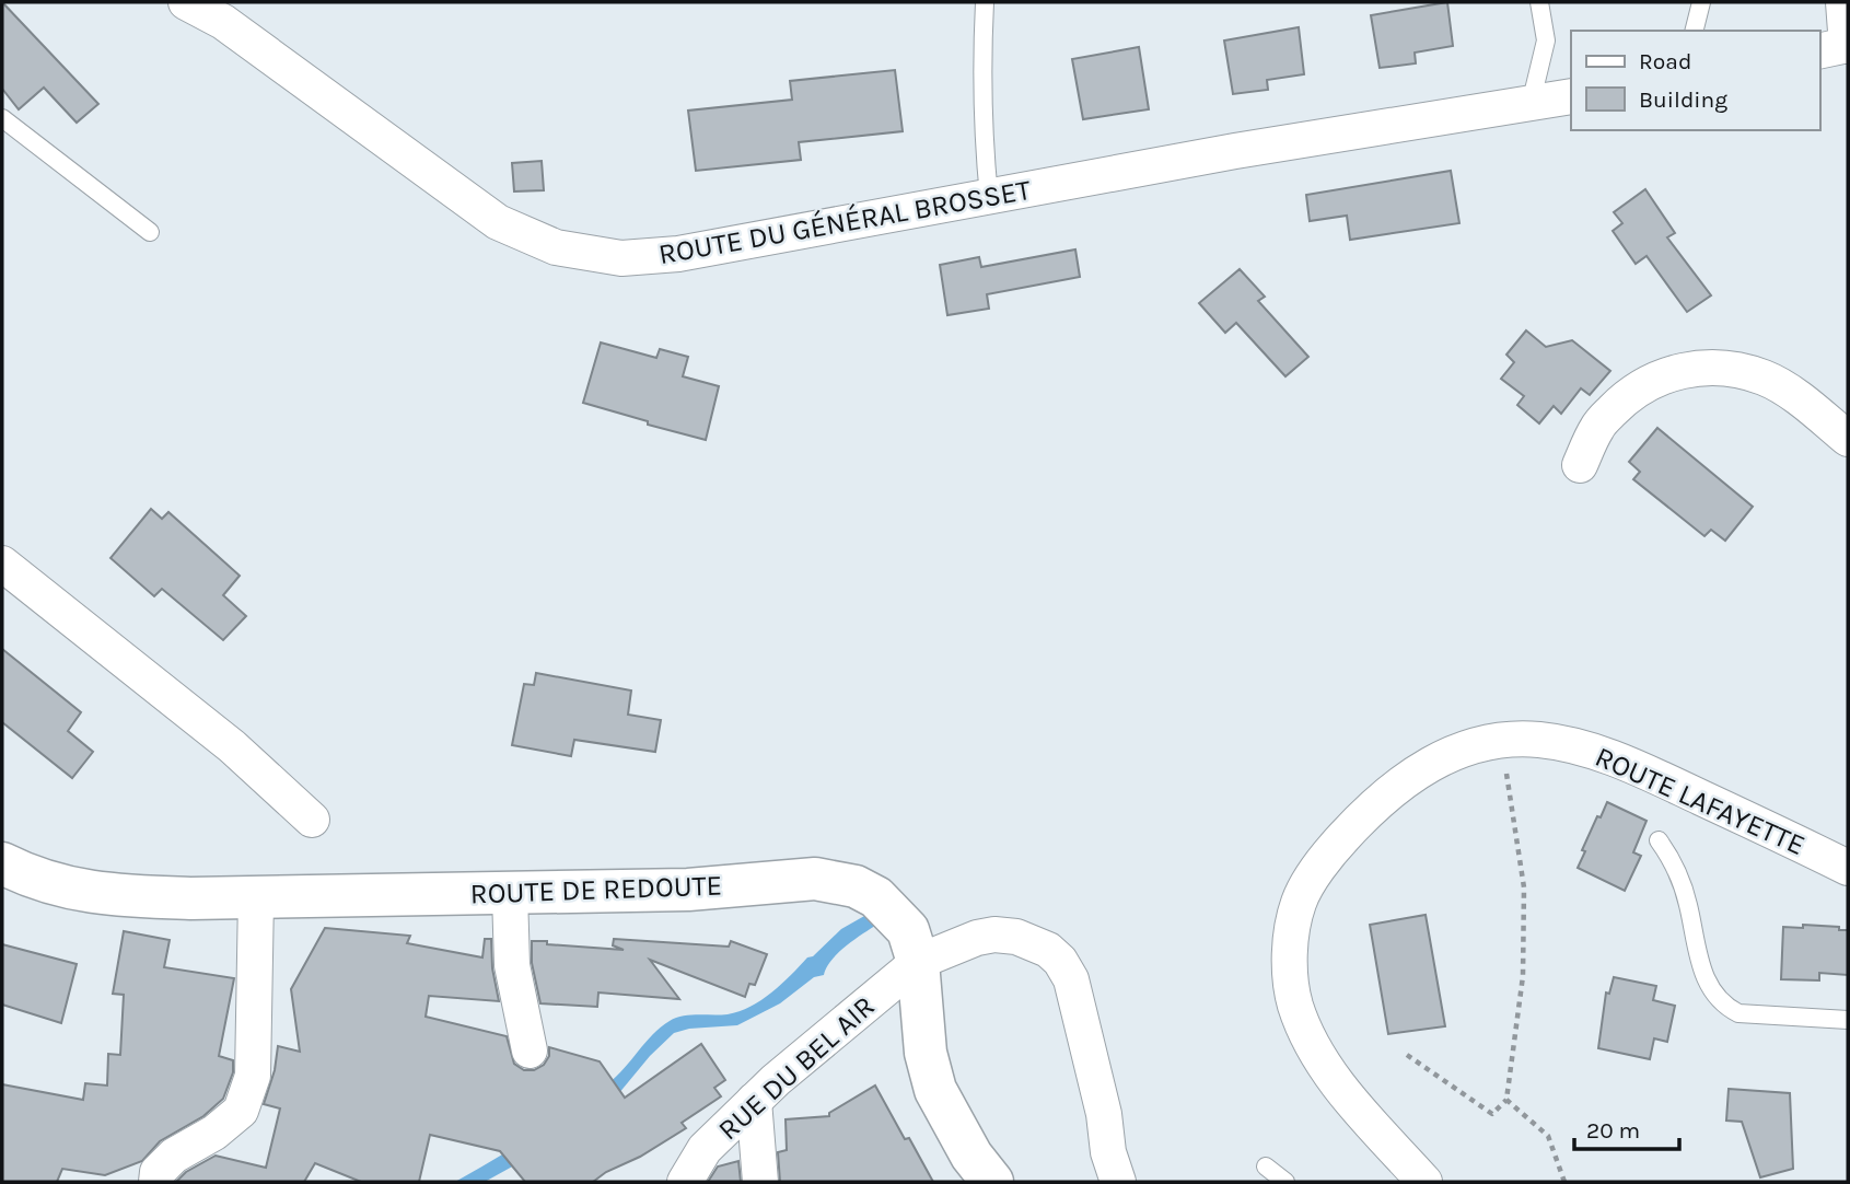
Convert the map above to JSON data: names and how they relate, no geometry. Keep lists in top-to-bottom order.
{
  "streets": {
    "main road": ["ROUTE DE REDOUTE"],
    "street": ["ROUTE DU GÉNÉRAL BROSSET", "ROUTE LAFAYETTE", "RUE DU BEL AIR"]
  },
  "crossings": [
    ["ROUTE DE REDOUTE", "RUE DU BEL AIR"]
  ],
  "legend": ["Road", "Building"],
  "scale_bar": "20 m"
}
